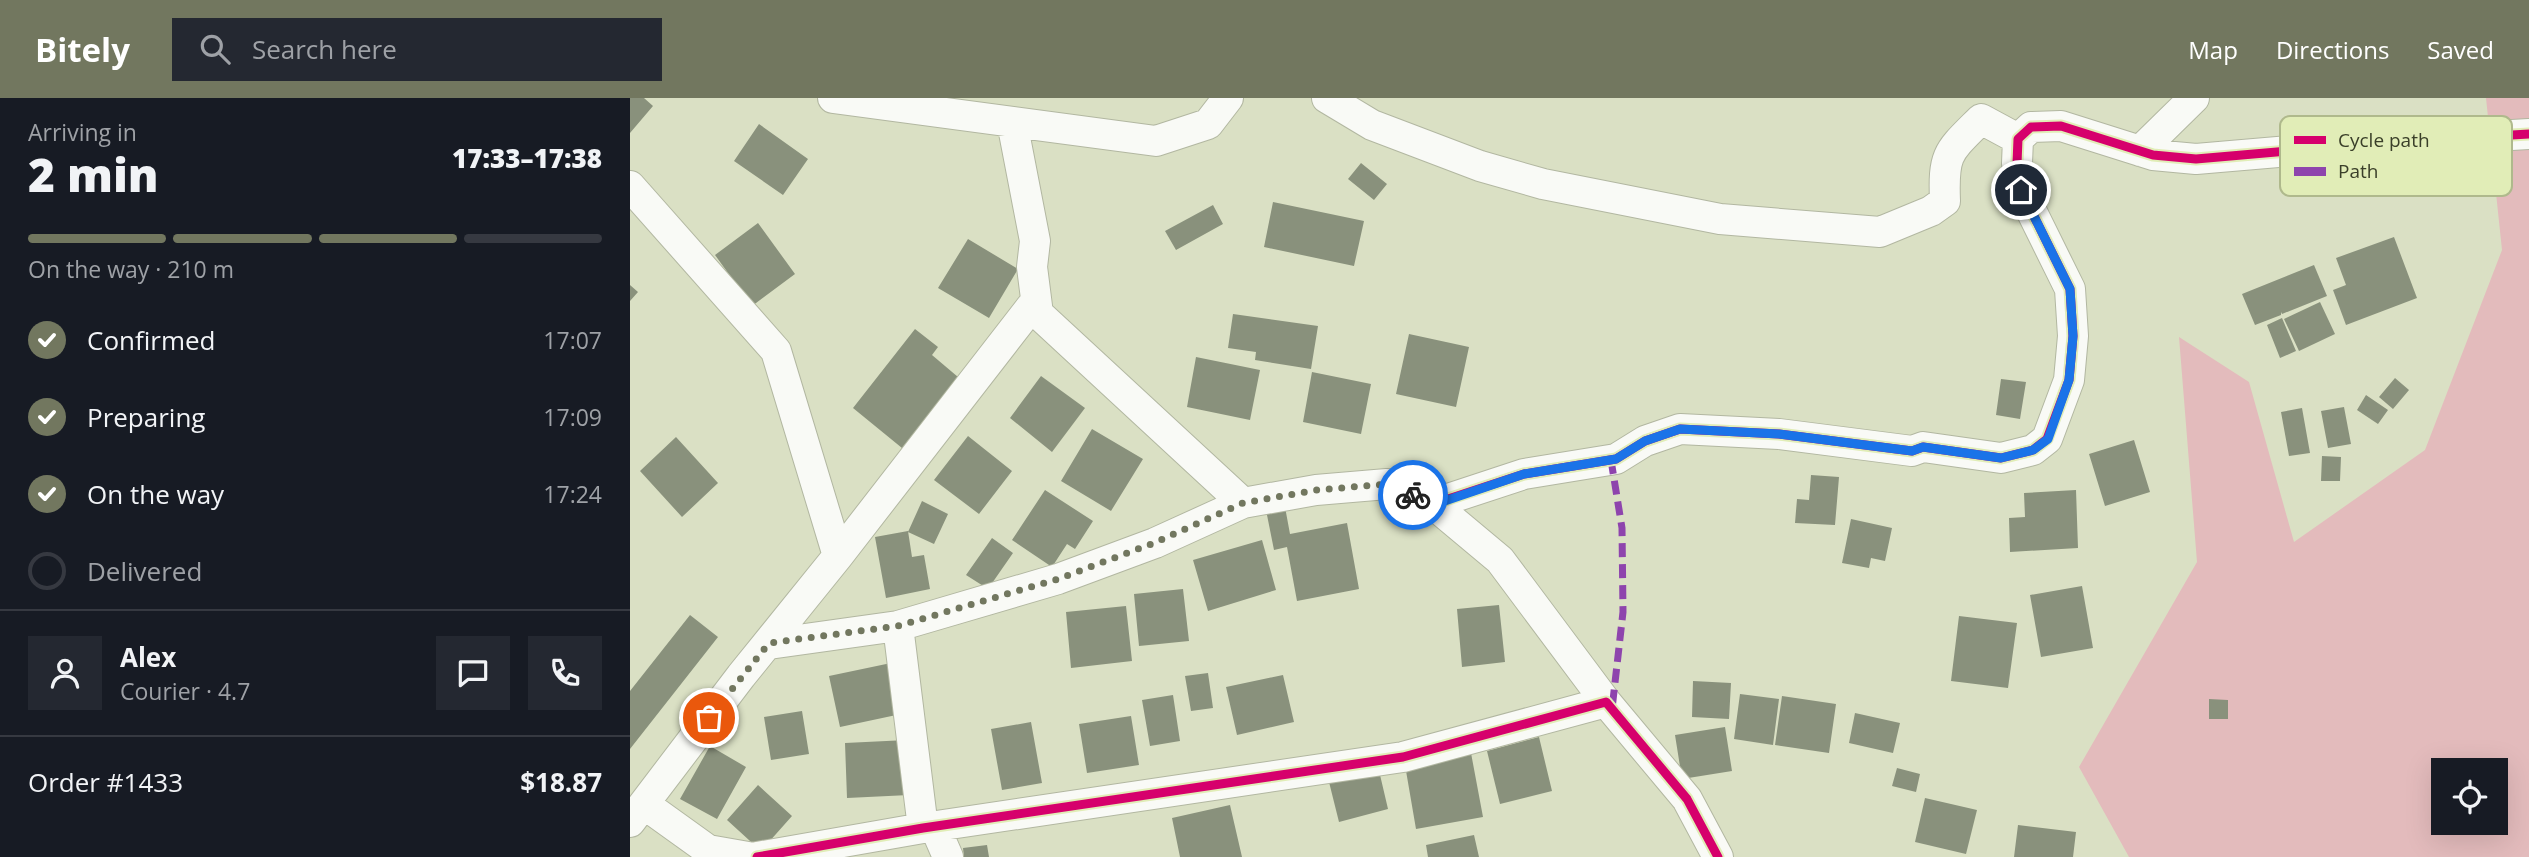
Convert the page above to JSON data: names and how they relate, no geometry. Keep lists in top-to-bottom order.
{
  "legend": ["Cycle path", "Path"],
  "page": {
    "header": "Bitely",
    "search": "Search here",
    "nav": ["Map", "Directions", "Saved"],
    "heading": ["2 min", "Arriving in", "17:33–17:38"],
    "panel": [
      "Alex",
      "Courier · 4.7",
      "Order #1433",
      "$18.87"
    ],
    "bar": "On the way · 210 m",
    "list": [
      ["Confirmed", "17:07"],
      ["Preparing", "17:09"],
      ["On the way", "17:24"],
      "Delivered"
    ]
  }
}
